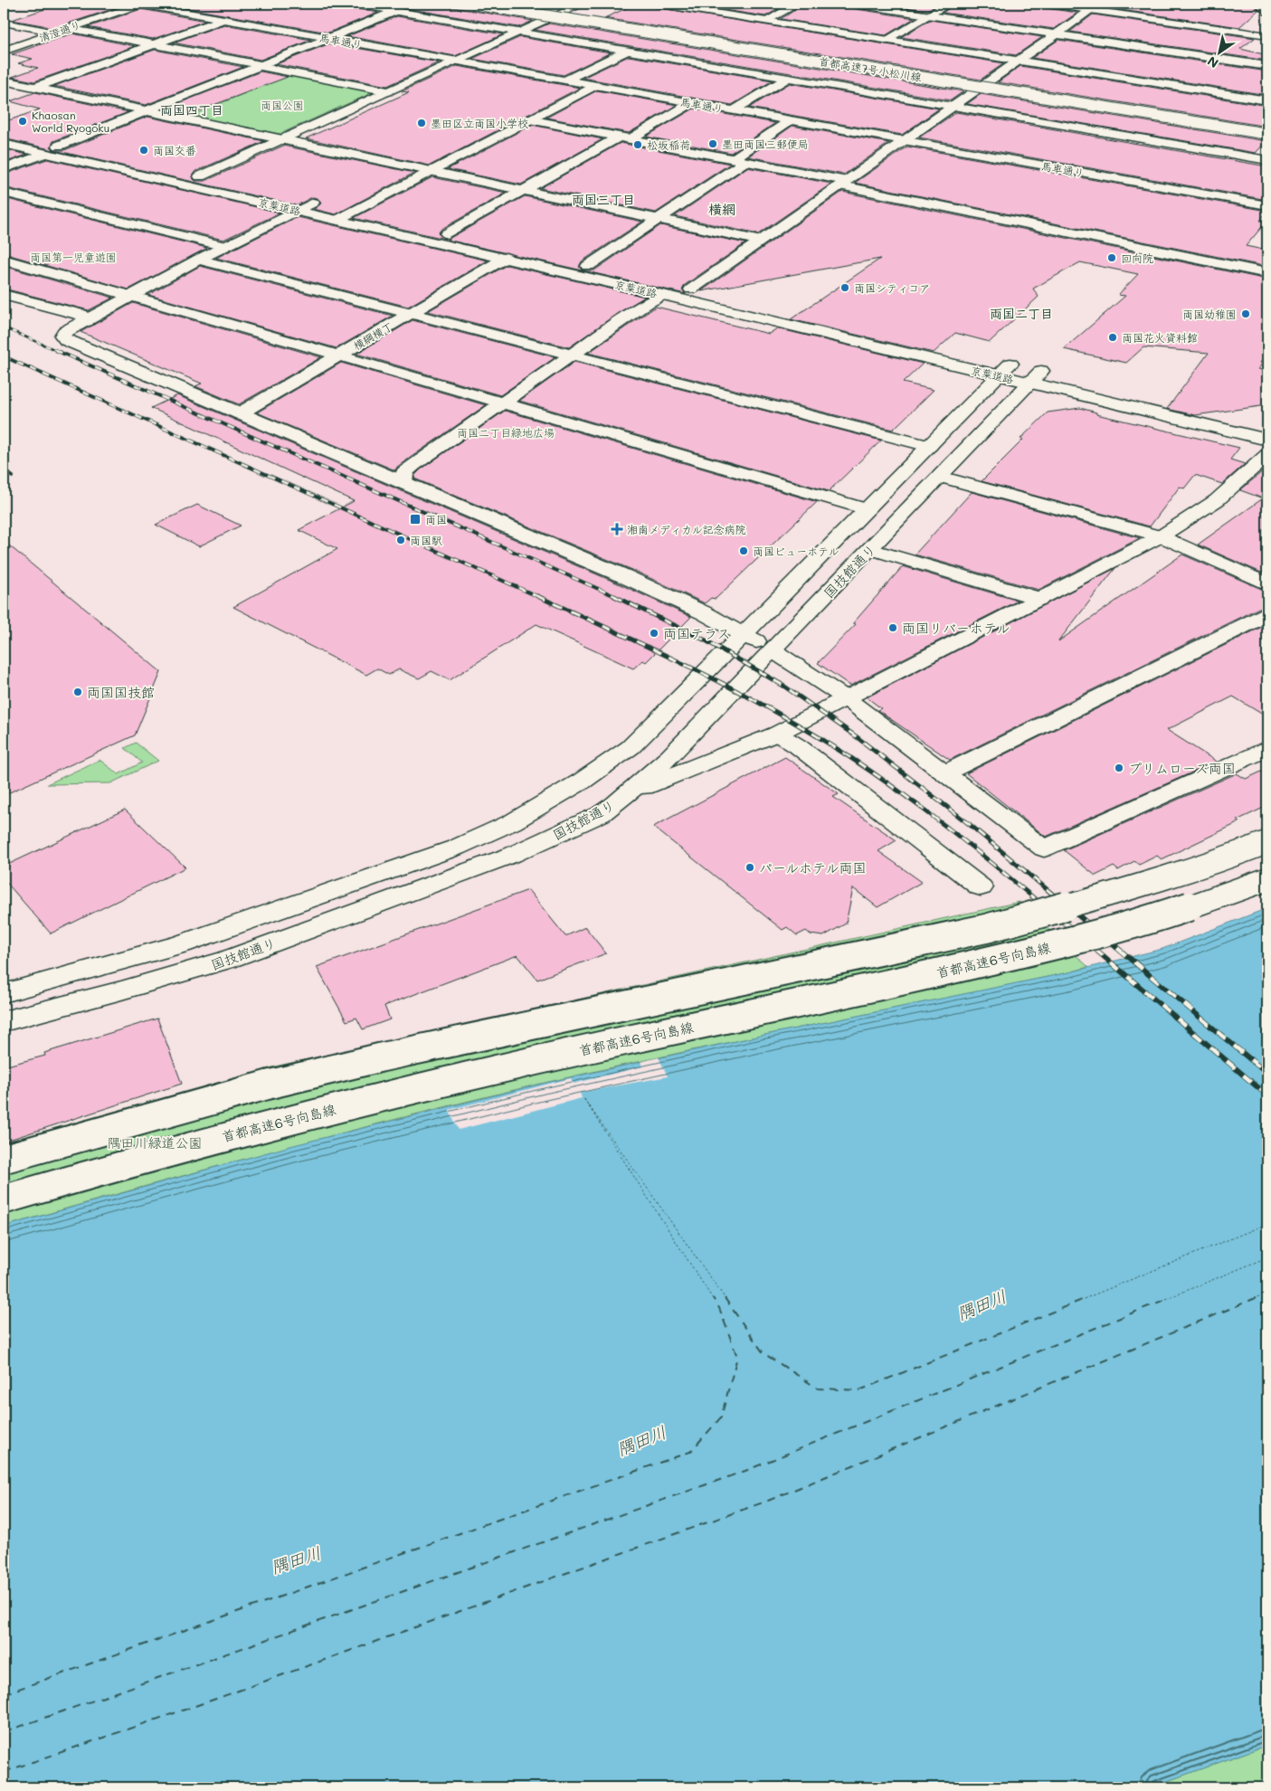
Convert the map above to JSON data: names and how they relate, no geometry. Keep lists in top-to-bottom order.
{
  "streets": {
    "main road": [
      "清澄通り",
      "馬車通り",
      "首都高速7号小松川線",
      "京葉道路",
      "横綱横丁",
      "国技館通り",
      "首都高速6号向島線"
    ]
  },
  "crossings": [
    ["清澄通り", "馬車通り"],
    ["京葉道路", "横綱横丁"],
    ["京葉道路", "国技館通り"]
  ],
  "districts": [
    "両国四丁目",
    "両国三丁目",
    "横網",
    "両国二丁目"
  ],
  "water": ["隅田川"],
  "parks": [
    "両国公園",
    "両国第一児童遊園",
    "両国二丁目緑地広場",
    "隅田川緑道公園"
  ],
  "places": {
    "other": [
      "Khaosan World Ryogoku",
      "墨田区立両国小学校",
      "墨田両国三郵便局",
      "松坂稲荷",
      "両国交番",
      "回向院",
      "両国シティコア",
      "両国幼稚園",
      "両国花火資料館",
      "両国駅",
      "両国ビューホテル",
      "両国リバーホテル",
      "両国テラス",
      "両国国技館",
      "プリムローズ両国",
      "パールホテル両国"
    ],
    "transit": ["両国"],
    "health": ["湘南メディカル記念病院"]
  },
  "north": "bottom left"
}
